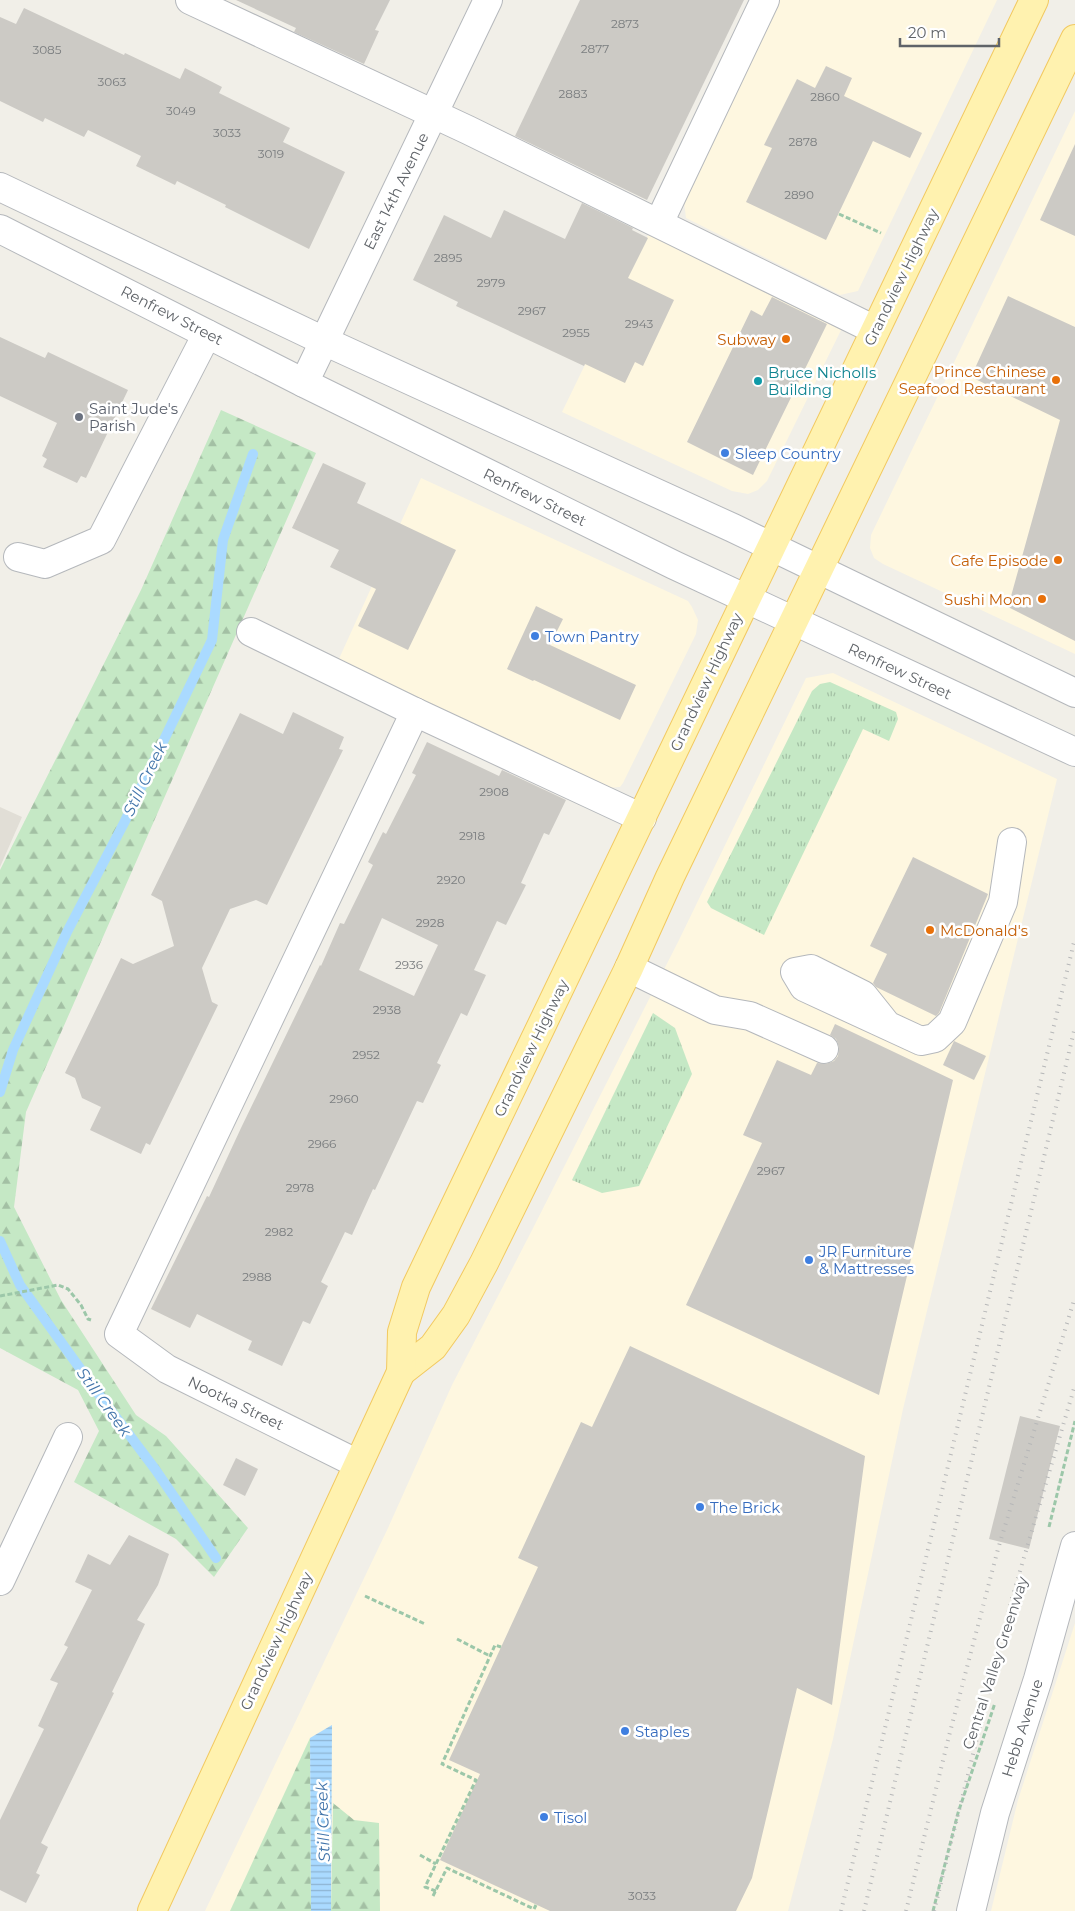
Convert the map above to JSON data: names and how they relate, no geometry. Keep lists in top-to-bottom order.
{
  "streets": {
    "main road": ["Grandview Highway"],
    "street": [
      "East 14th Avenue",
      "Renfrew Street",
      "Nootka Street",
      "Hebb Avenue"
    ],
    "path": ["Central Valley Greenway"]
  },
  "crossings": [
    ["East 14th Avenue", "Renfrew Street"],
    ["Grandview Highway", "Renfrew Street"],
    ["Grandview Highway", "Nootka Street"]
  ],
  "water": ["Still Creek"],
  "places": [
    "Subway",
    "Prince Chinese Seafood Restaurant",
    "Bruce Nicholls Building",
    "Saint Jude's Parish",
    "Sleep Country",
    "Cafe Episode",
    "Sushi Moon",
    "Town Pantry",
    "McDonald's",
    "JR Furniture & Mattresses",
    "The Brick",
    "Staples",
    "Tisol"
  ],
  "house_numbers": [
    "2873",
    "2877",
    "3085",
    "3063",
    "2883",
    "2860",
    "3049",
    "3033",
    "2878",
    "3019",
    "2890",
    "2895",
    "2979",
    "2967",
    "2943",
    "2955",
    "2908",
    "2918",
    "2920",
    "2928",
    "2936",
    "2938",
    "2952",
    "2960",
    "2966",
    "2967",
    "2978",
    "2982",
    "2988",
    "3033"
  ],
  "scale_bar": "20 m"
}
